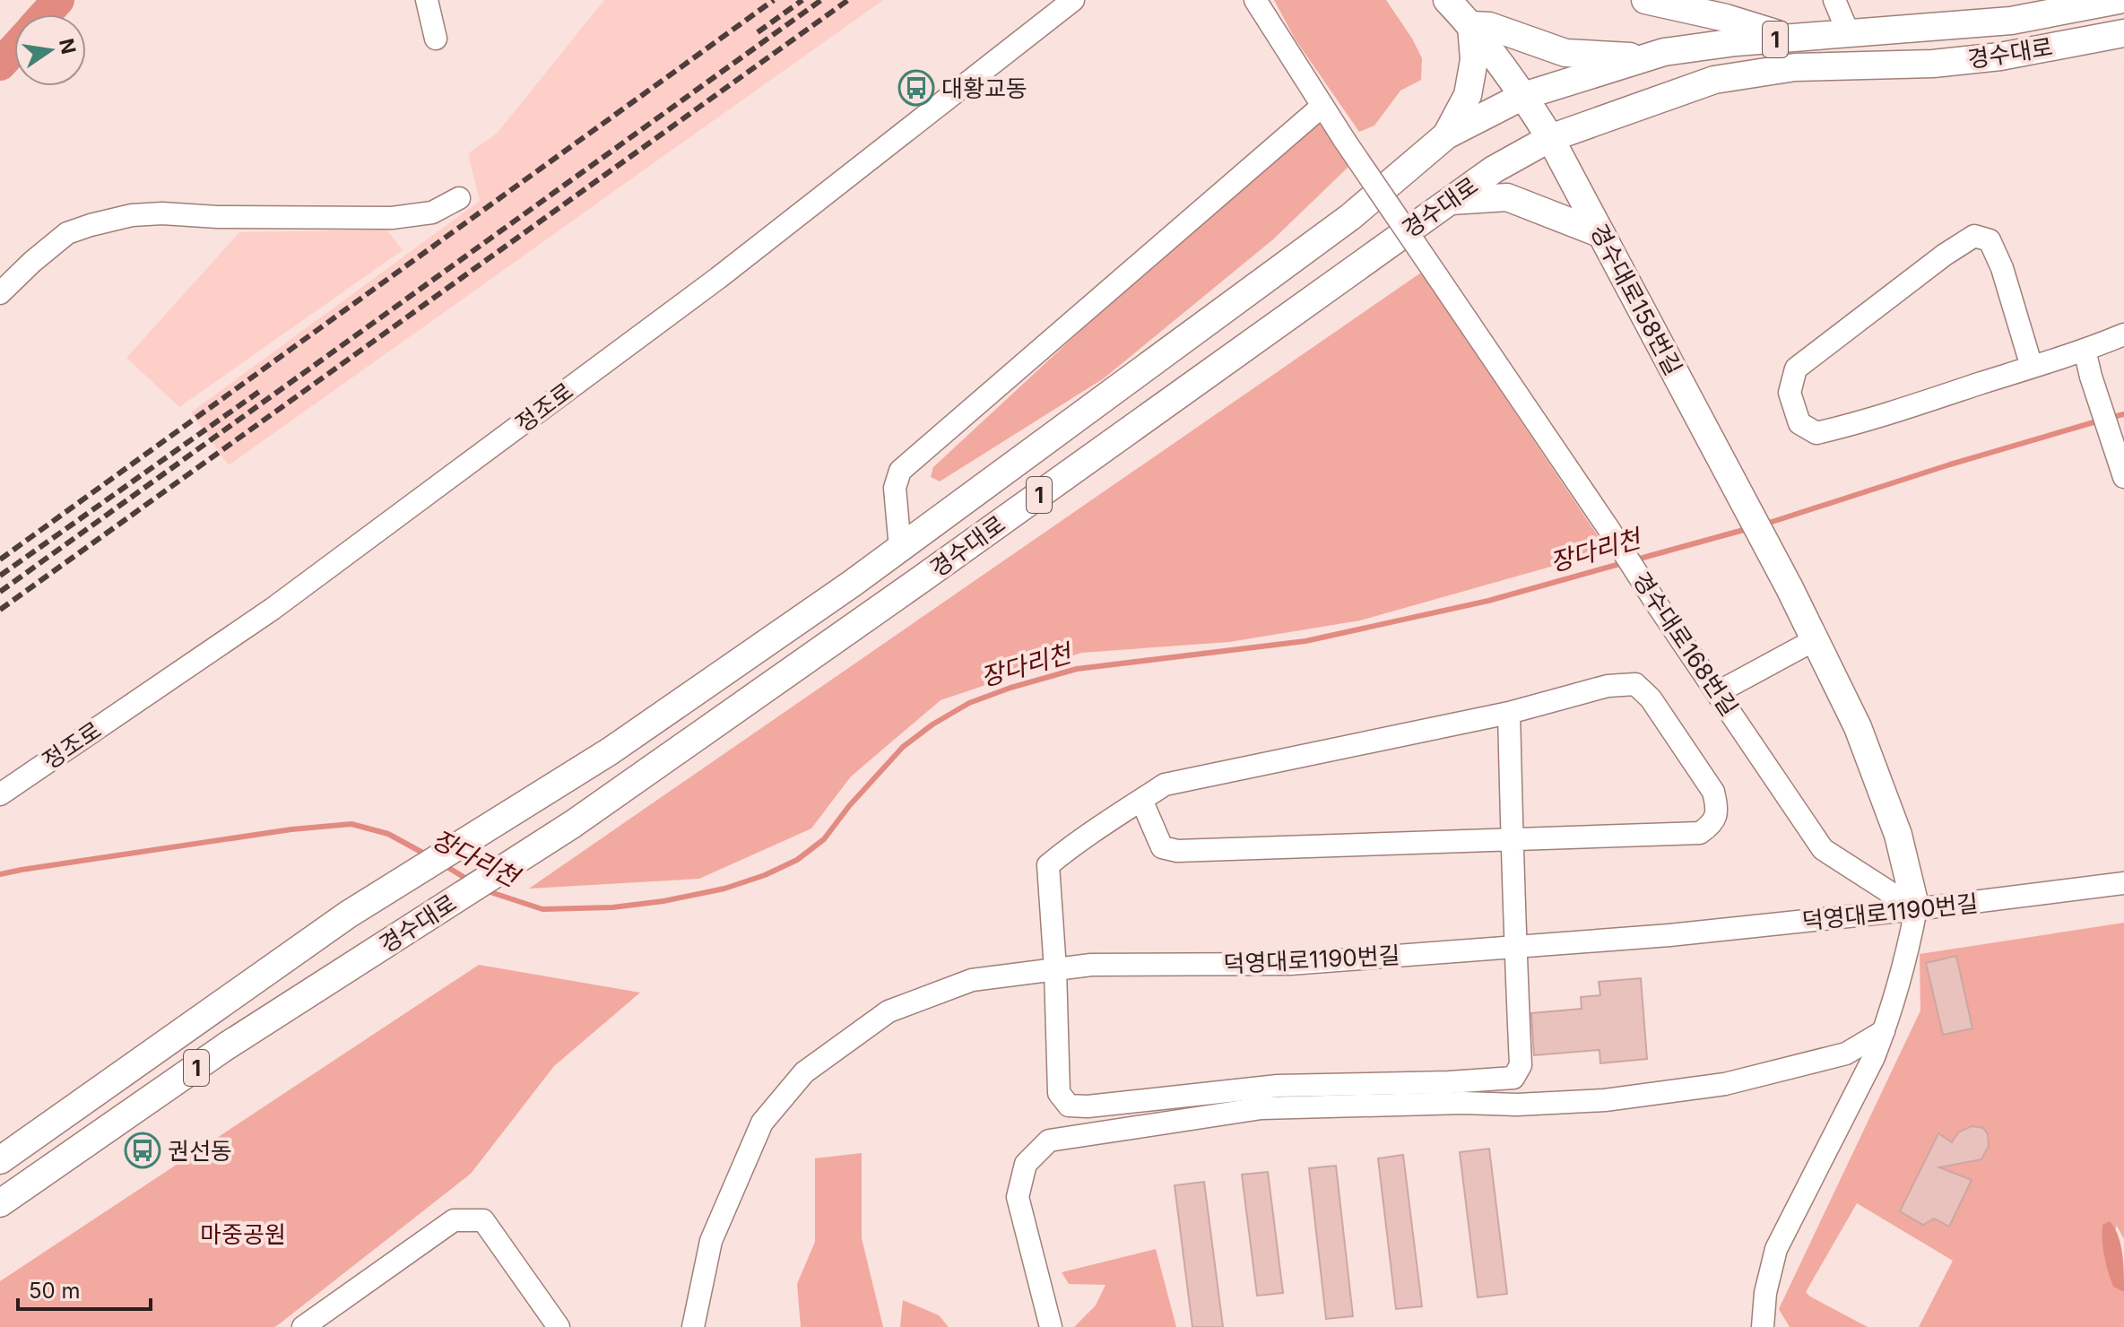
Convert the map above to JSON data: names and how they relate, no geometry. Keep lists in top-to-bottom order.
{
  "streets": {
    "main road": ["1", "경수대로", "경수대로158번길"],
    "street": ["정조로", "경수대로168번길", "덕영대로1190번길"]
  },
  "crossings": [
    ["경수대로", "경수대로158번길"],
    ["경수대로168번길", "덕영대로1190번길"]
  ],
  "water": ["장다리천"],
  "parks": ["마중공원"],
  "places": {
    "bus stop": ["대황교동", "권선동"]
  },
  "scale_bar": "50 m",
  "north": "right"
}
